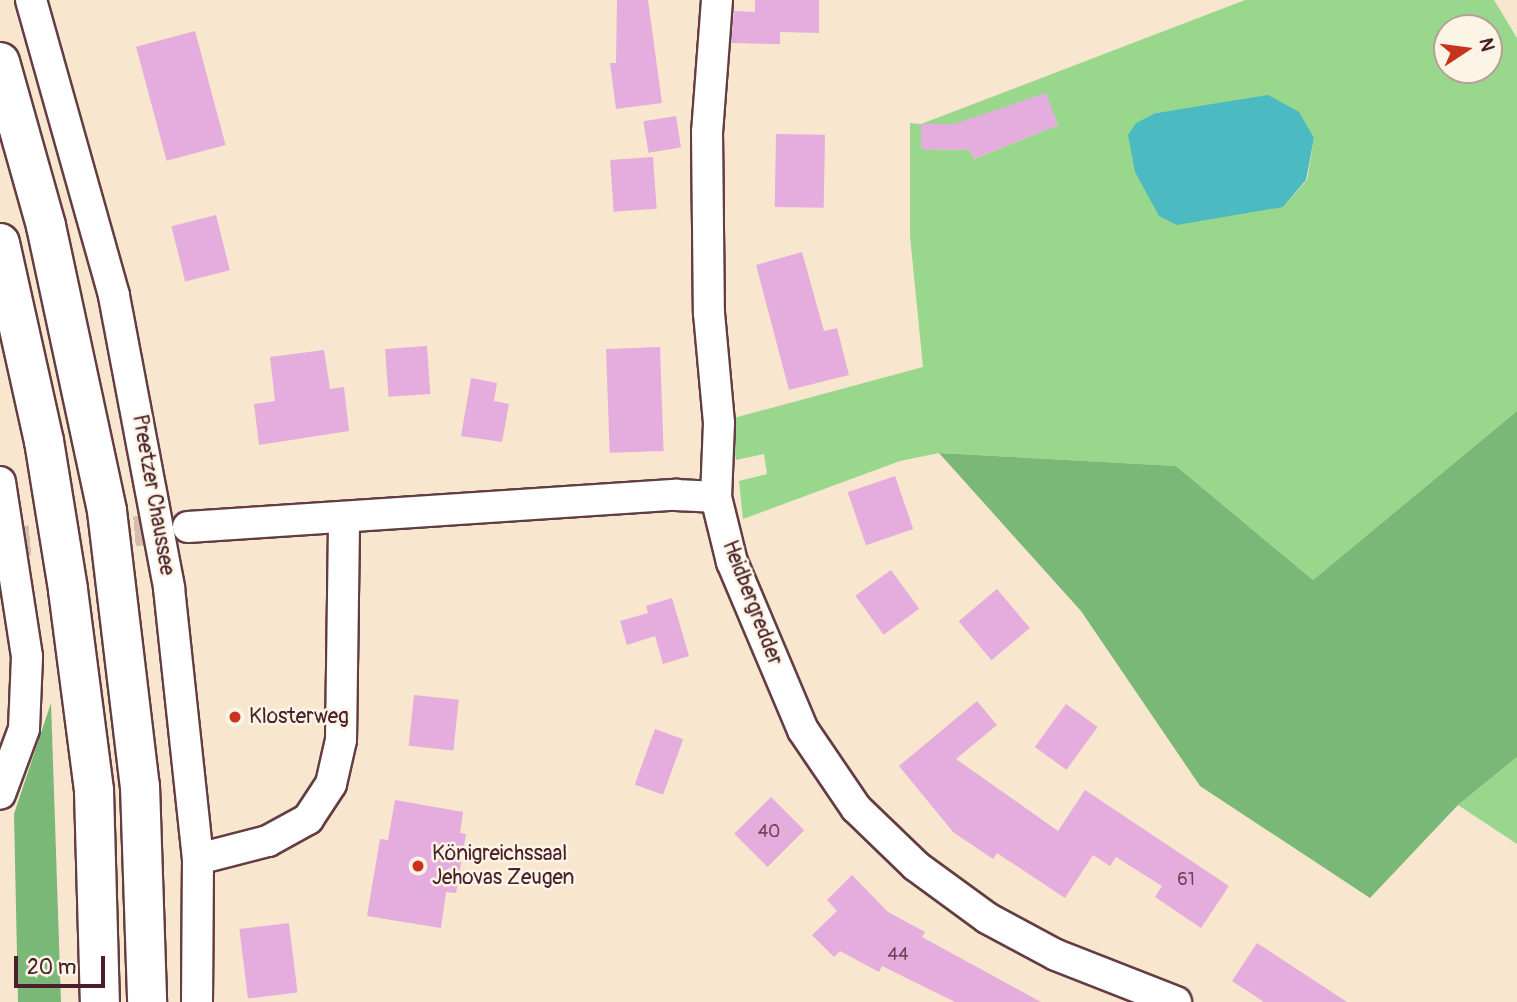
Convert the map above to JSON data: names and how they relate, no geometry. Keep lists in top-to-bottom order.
{
  "streets": {
    "street": ["Preetzer Chaussee", "Heidbergredder"]
  },
  "places": ["Klosterweg", "Königreichssaal Jehovas Zeugen"],
  "house_numbers": ["40", "61", "44"],
  "scale_bar": "20 m",
  "north": "right"
}
